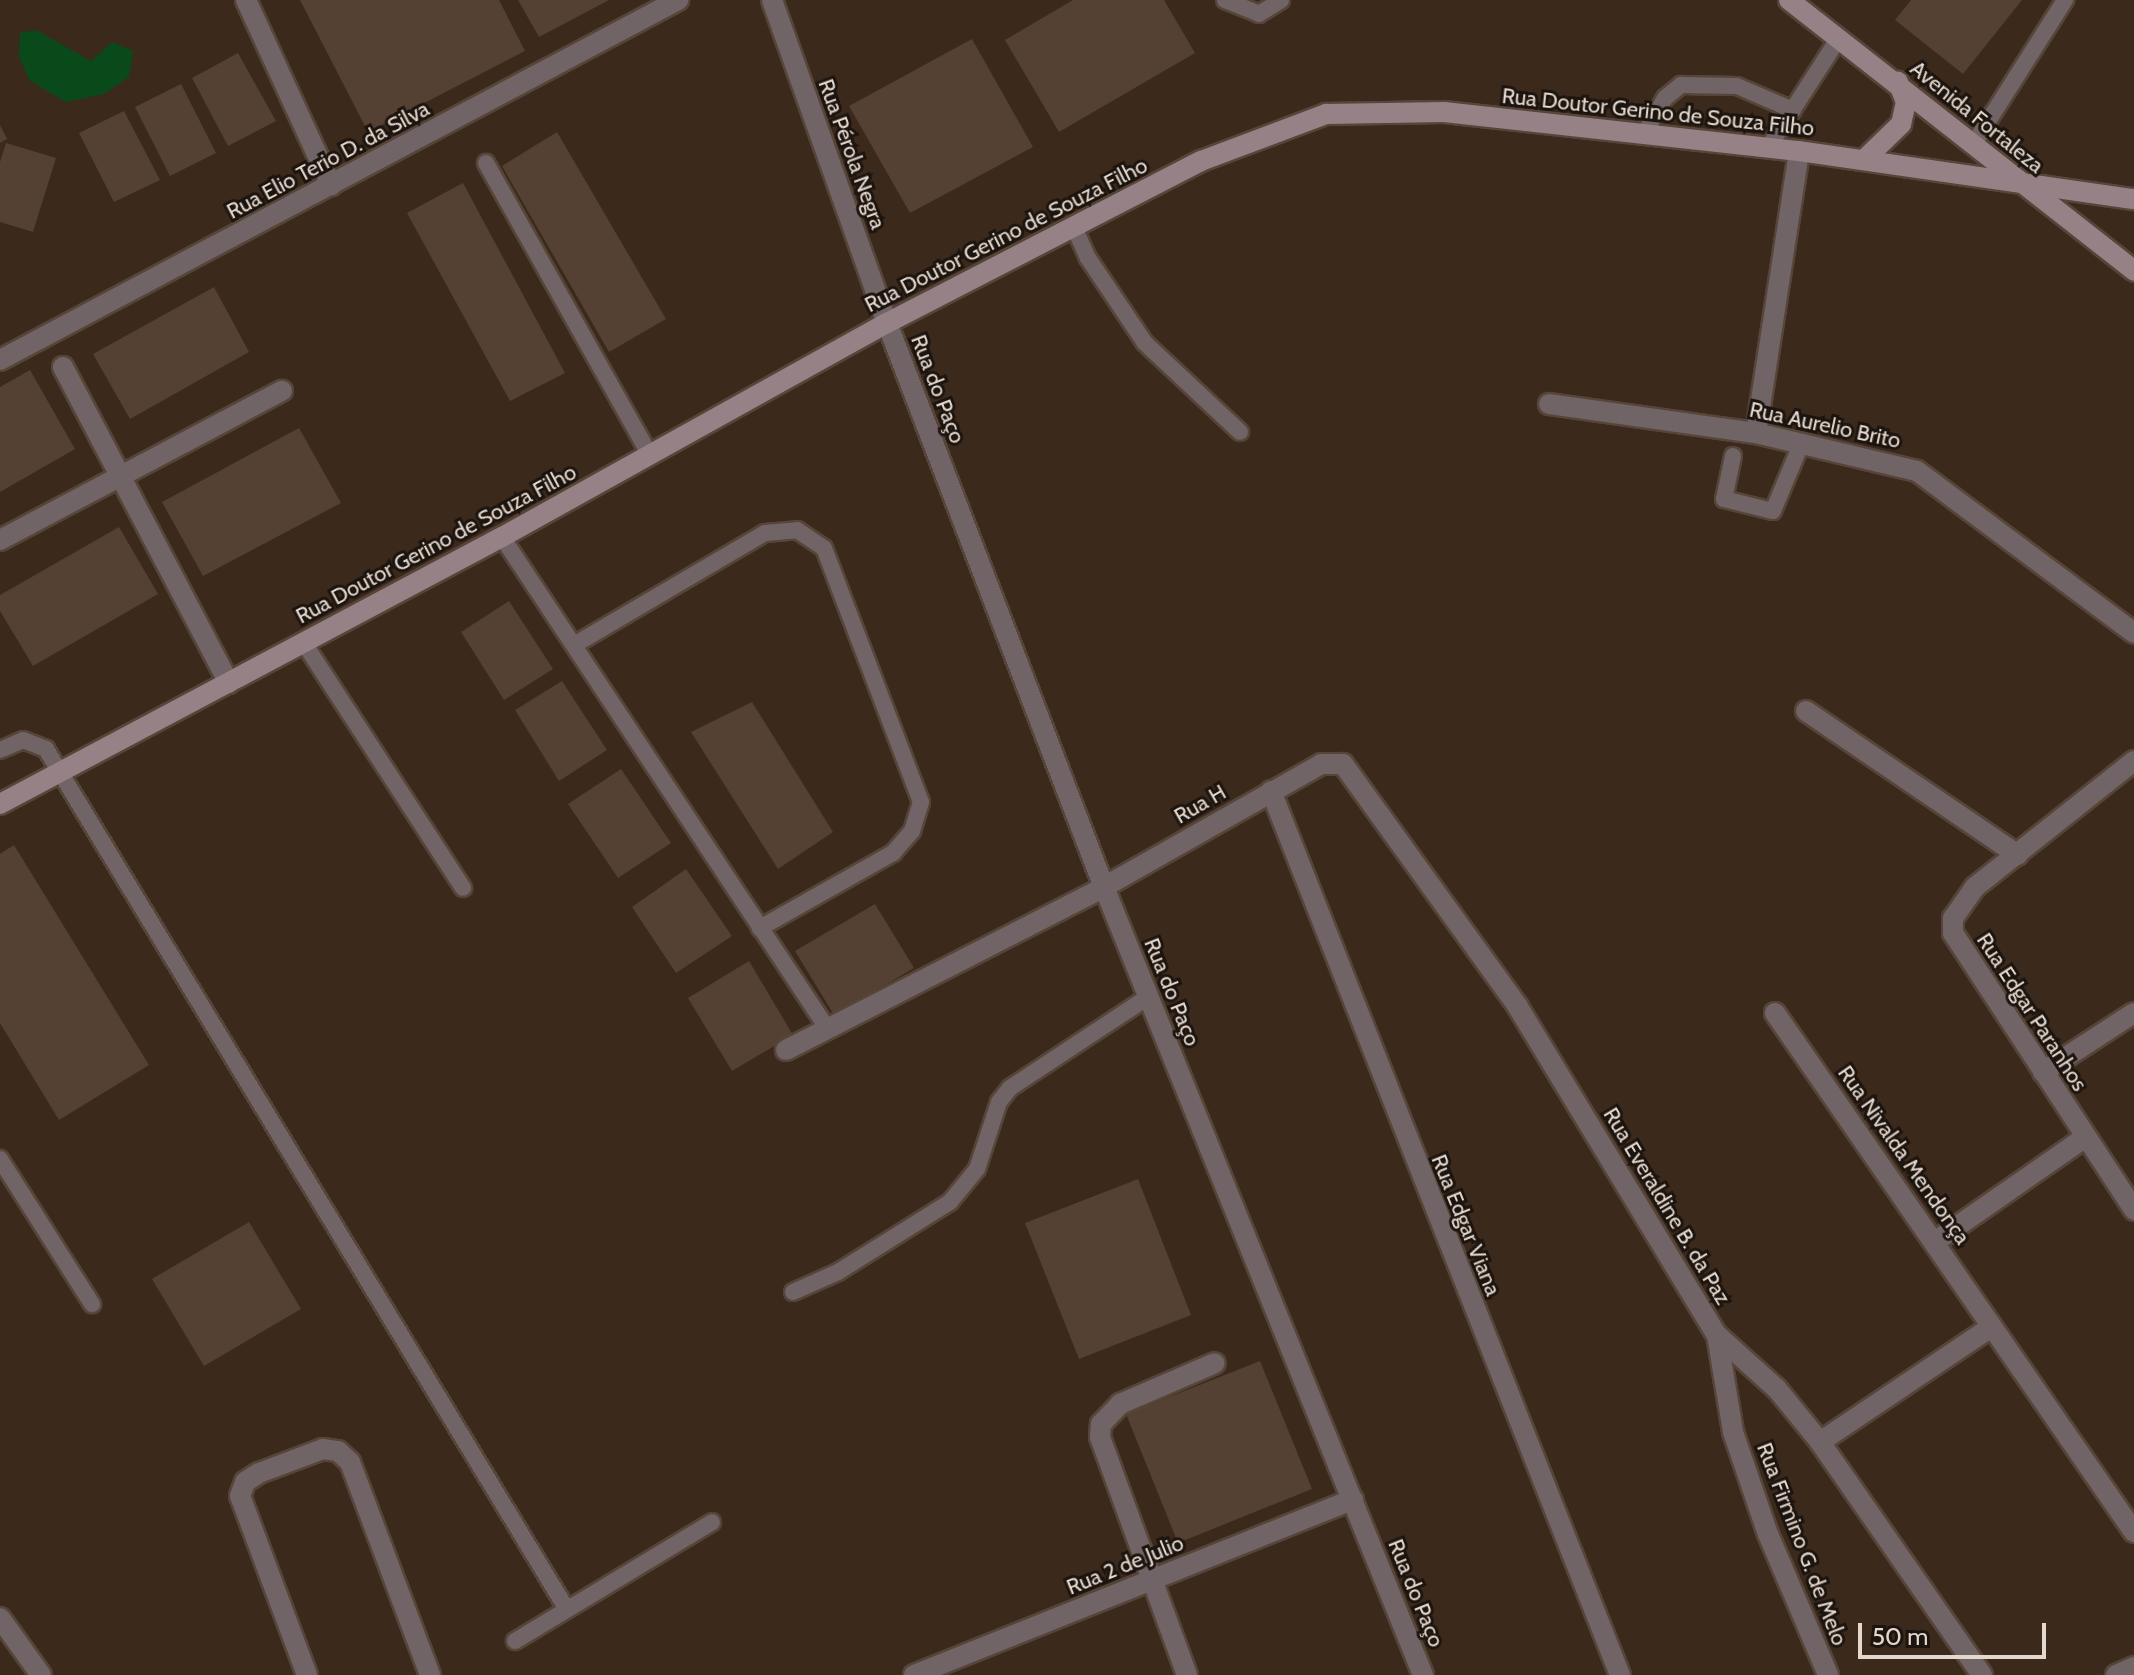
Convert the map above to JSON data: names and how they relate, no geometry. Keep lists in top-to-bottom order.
{
  "streets": {
    "main road": ["Rua Doutor Gerino de Souza Filho", "Avenida Fortaleza"],
    "street": [
      "Rua Pérola Negra",
      "Rua Elio Terio D. da Silva",
      "Rua do Paço",
      "Rua Aurelio Brito",
      "Rua H",
      "Rua Edgar Paranhos",
      "Rua Nivalda Mendonça",
      "Rua Everaldine B. da Paz",
      "Rua Edgar Viana",
      "Rua Firmino G. de Melo",
      "Rua 2 de Julio"
    ]
  },
  "crossings": [
    ["Rua Doutor Gerino de Souza Filho", "Avenida Fortaleza"],
    ["Rua Doutor Gerino de Souza Filho", "Rua Pérola Negra"],
    ["Rua Doutor Gerino de Souza Filho", "Rua do Paço"],
    ["Rua Pérola Negra", "Rua do Paço"],
    ["Rua do Paço", "Rua H"],
    ["Rua do Paço", "Rua 2 de Julio"],
    ["Rua H", "Rua Everaldine B. da Paz"],
    ["Rua H", "Rua Edgar Viana"],
    ["Rua Everaldine B. da Paz", "Rua Firmino G. de Melo"]
  ],
  "scale_bar": "50 m"
}
